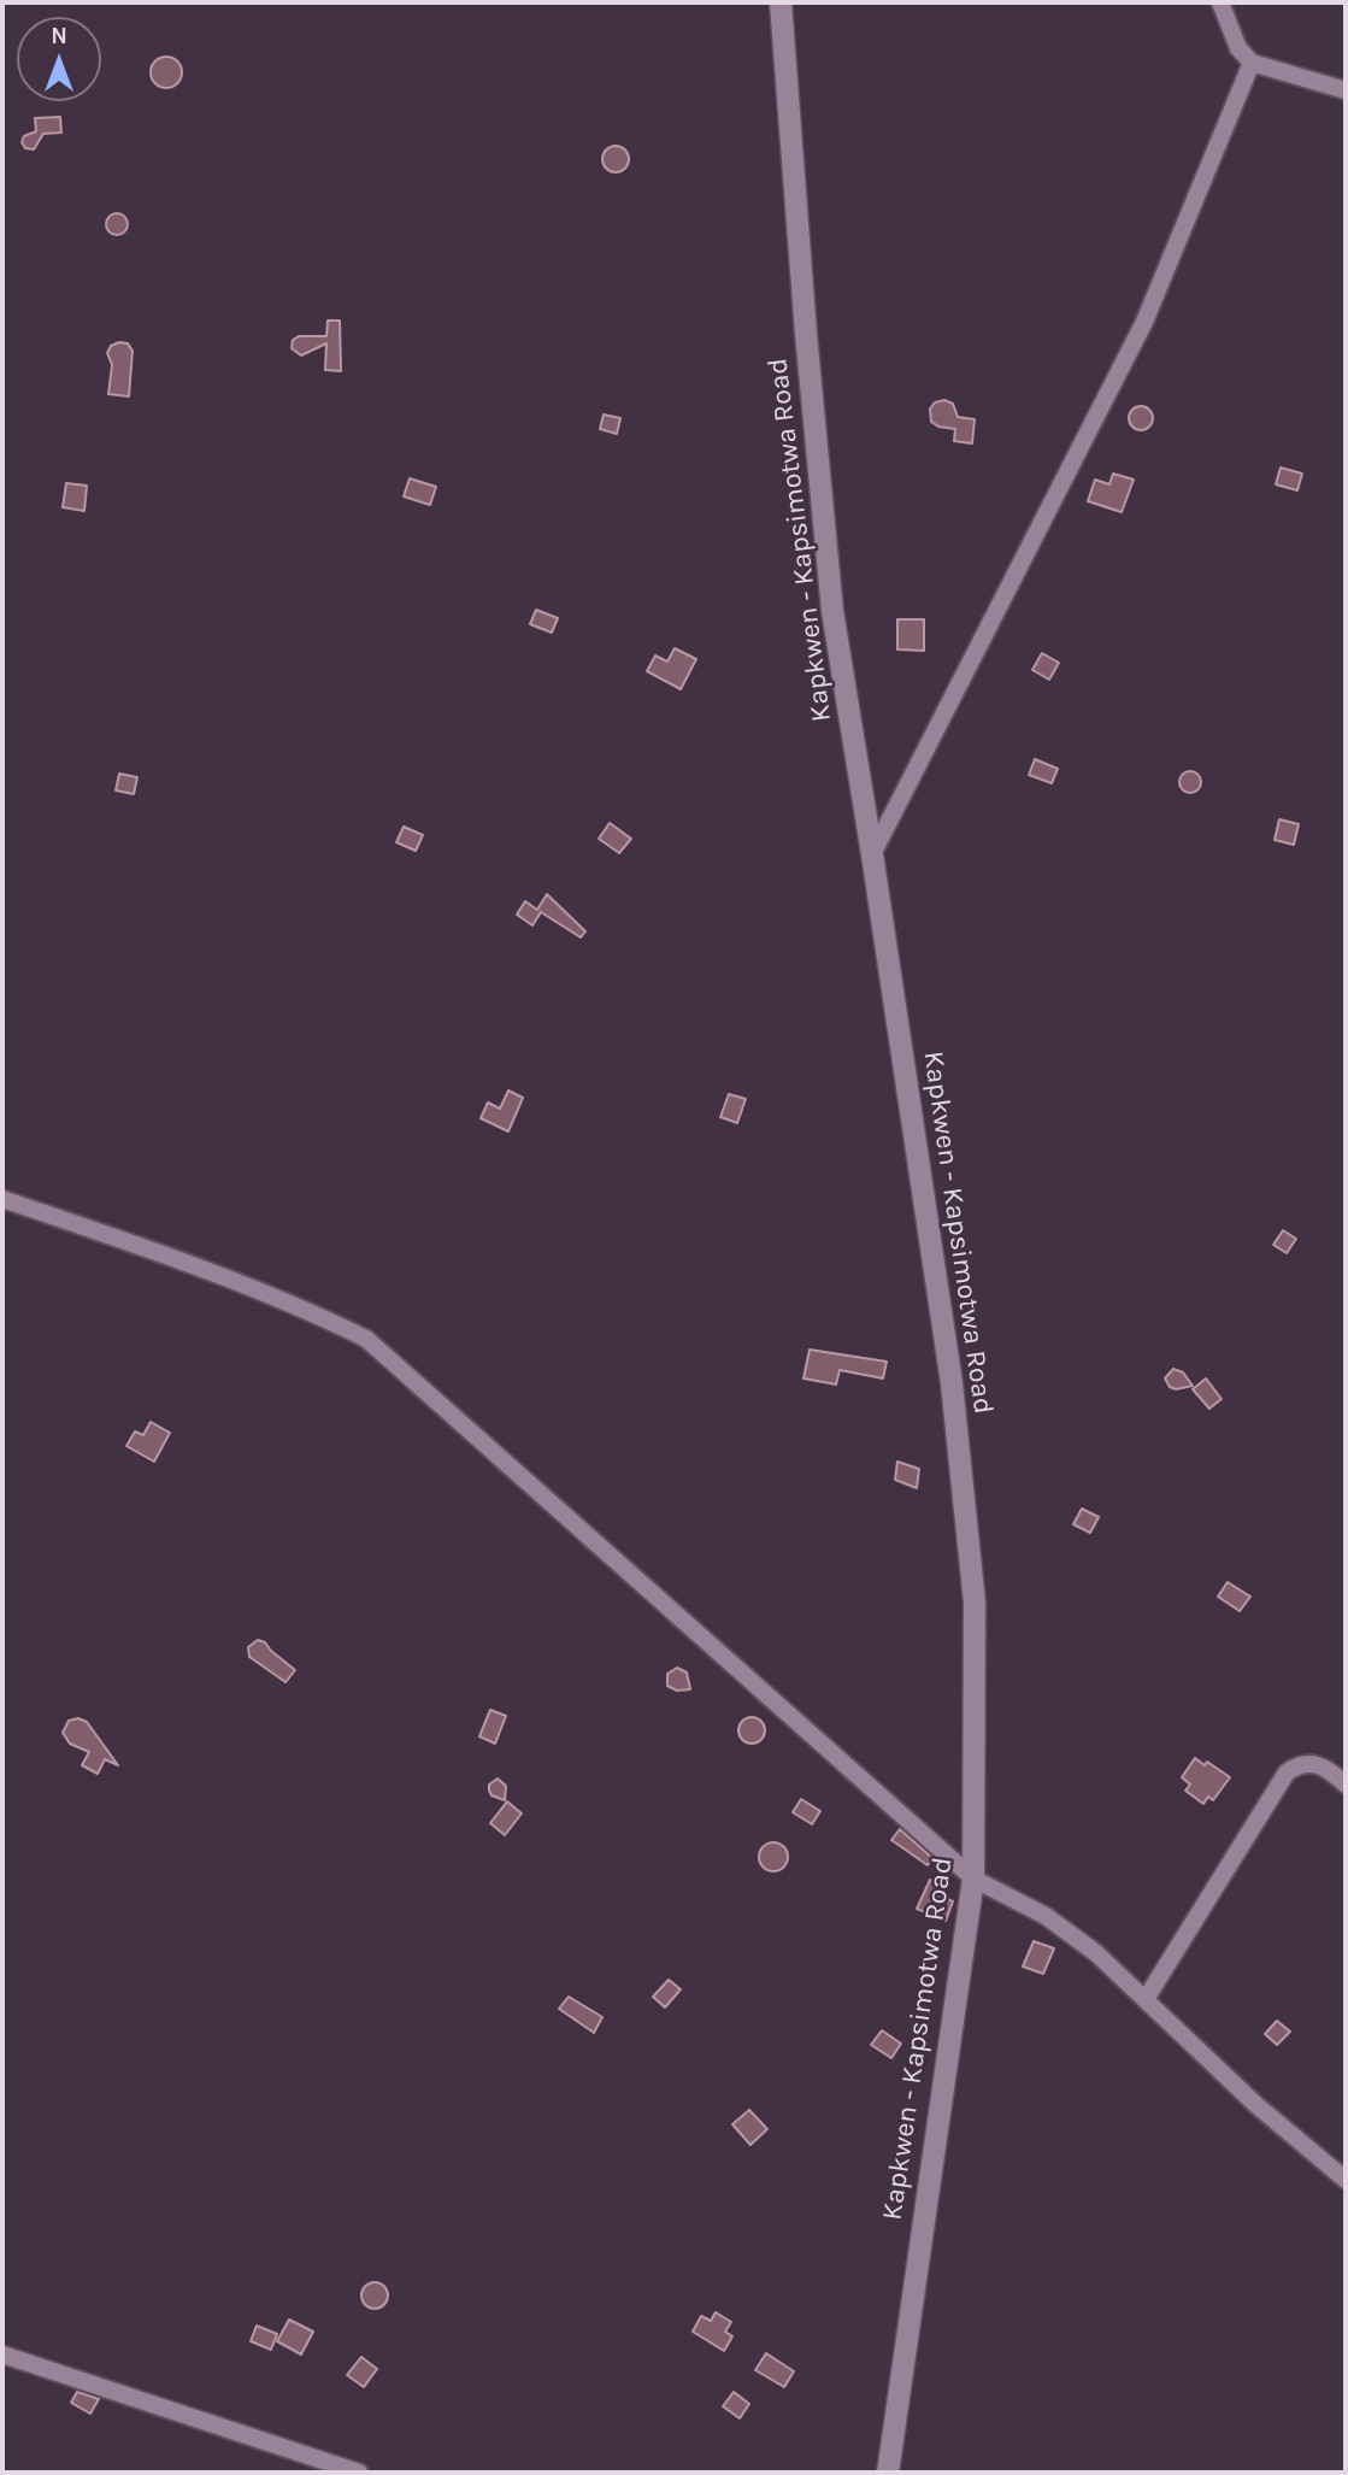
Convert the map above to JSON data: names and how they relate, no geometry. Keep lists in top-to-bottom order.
{
  "streets": {
    "street": ["Kapkwen - Kapsimotwa Road"]
  },
  "north": "top"
}
